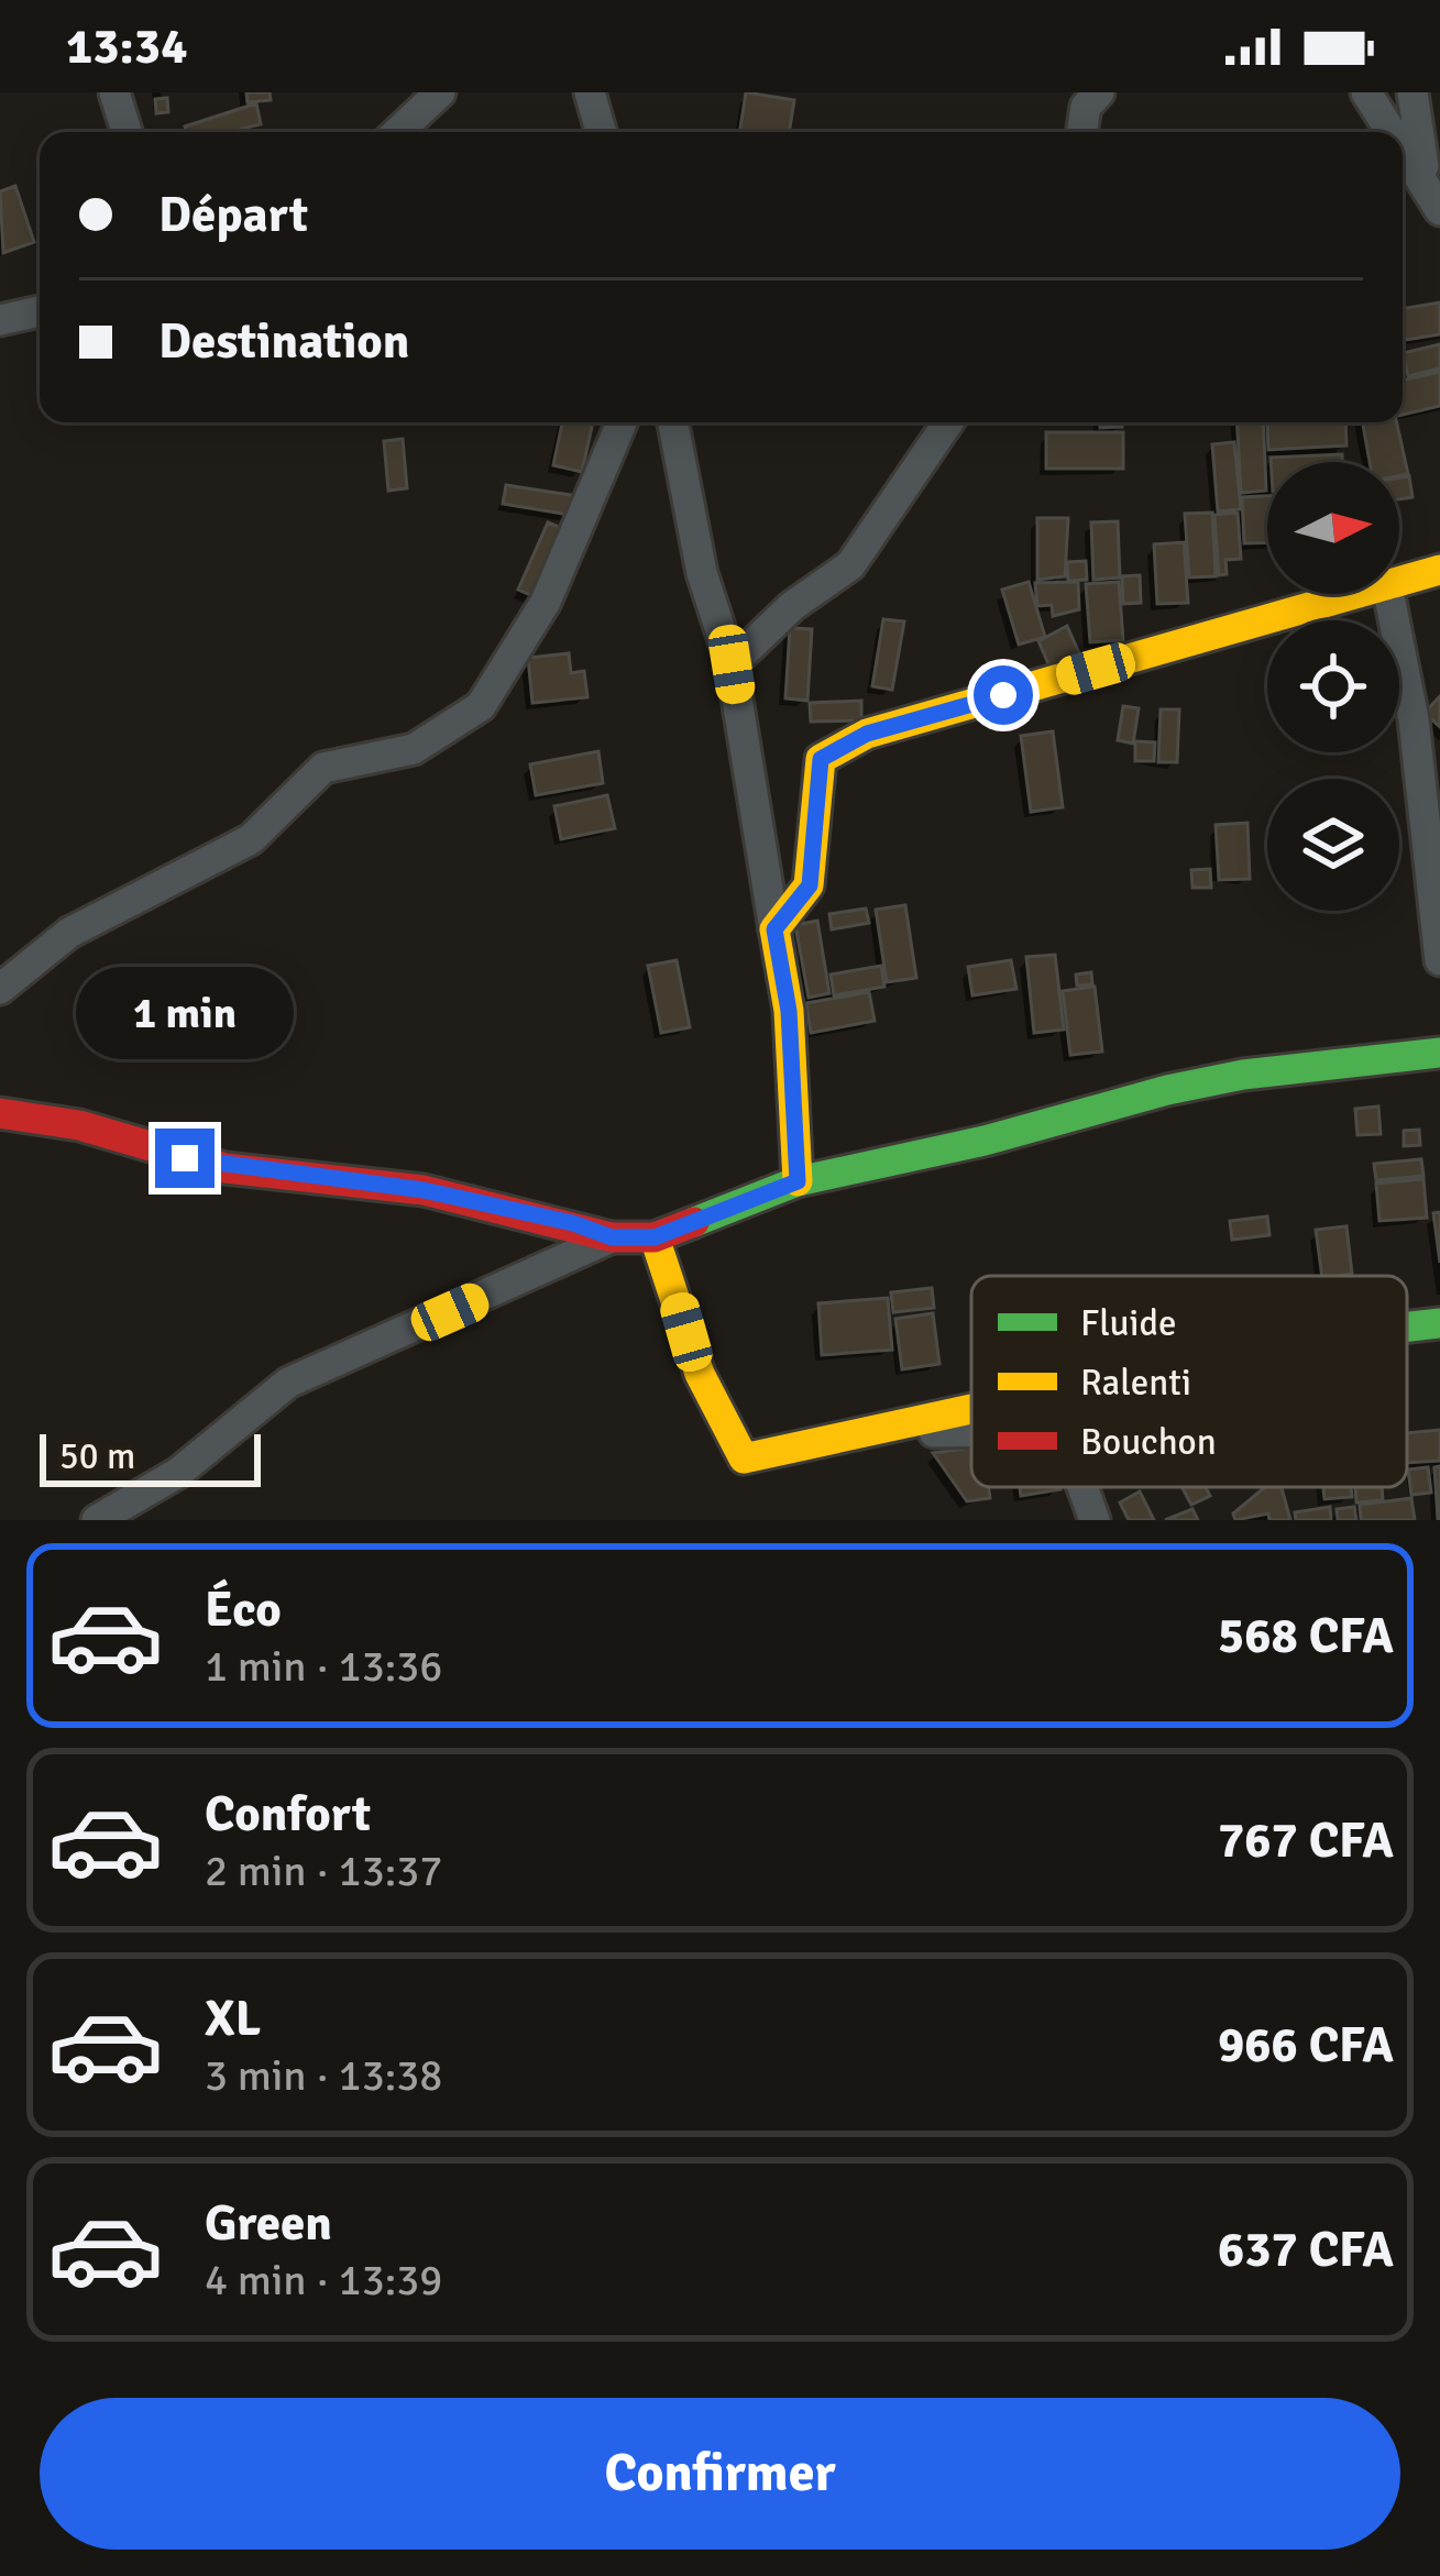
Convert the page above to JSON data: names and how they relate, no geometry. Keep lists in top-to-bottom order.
{
  "legend": ["Fluide", "Ralenti", "Bouchon"],
  "scale_bar": "50 m",
  "north": "right",
  "page": {
    "status": "13:34",
    "banner": ["Départ", "Destination"],
    "bubble": "1 min",
    "scale": "50 m",
    "list": [
      {
        "name": "Éco",
        "note": "1 min · 13:36",
        "value": "568 CFA"
      },
      {
        "name": "Confort",
        "note": "2 min · 13:37",
        "value": "767 CFA"
      },
      {
        "name": "XL",
        "note": "3 min · 13:38",
        "value": "966 CFA"
      },
      {
        "name": "Green",
        "note": "4 min · 13:39",
        "value": "637 CFA"
      }
    ],
    "buttons": "Confirmer"
  }
}
